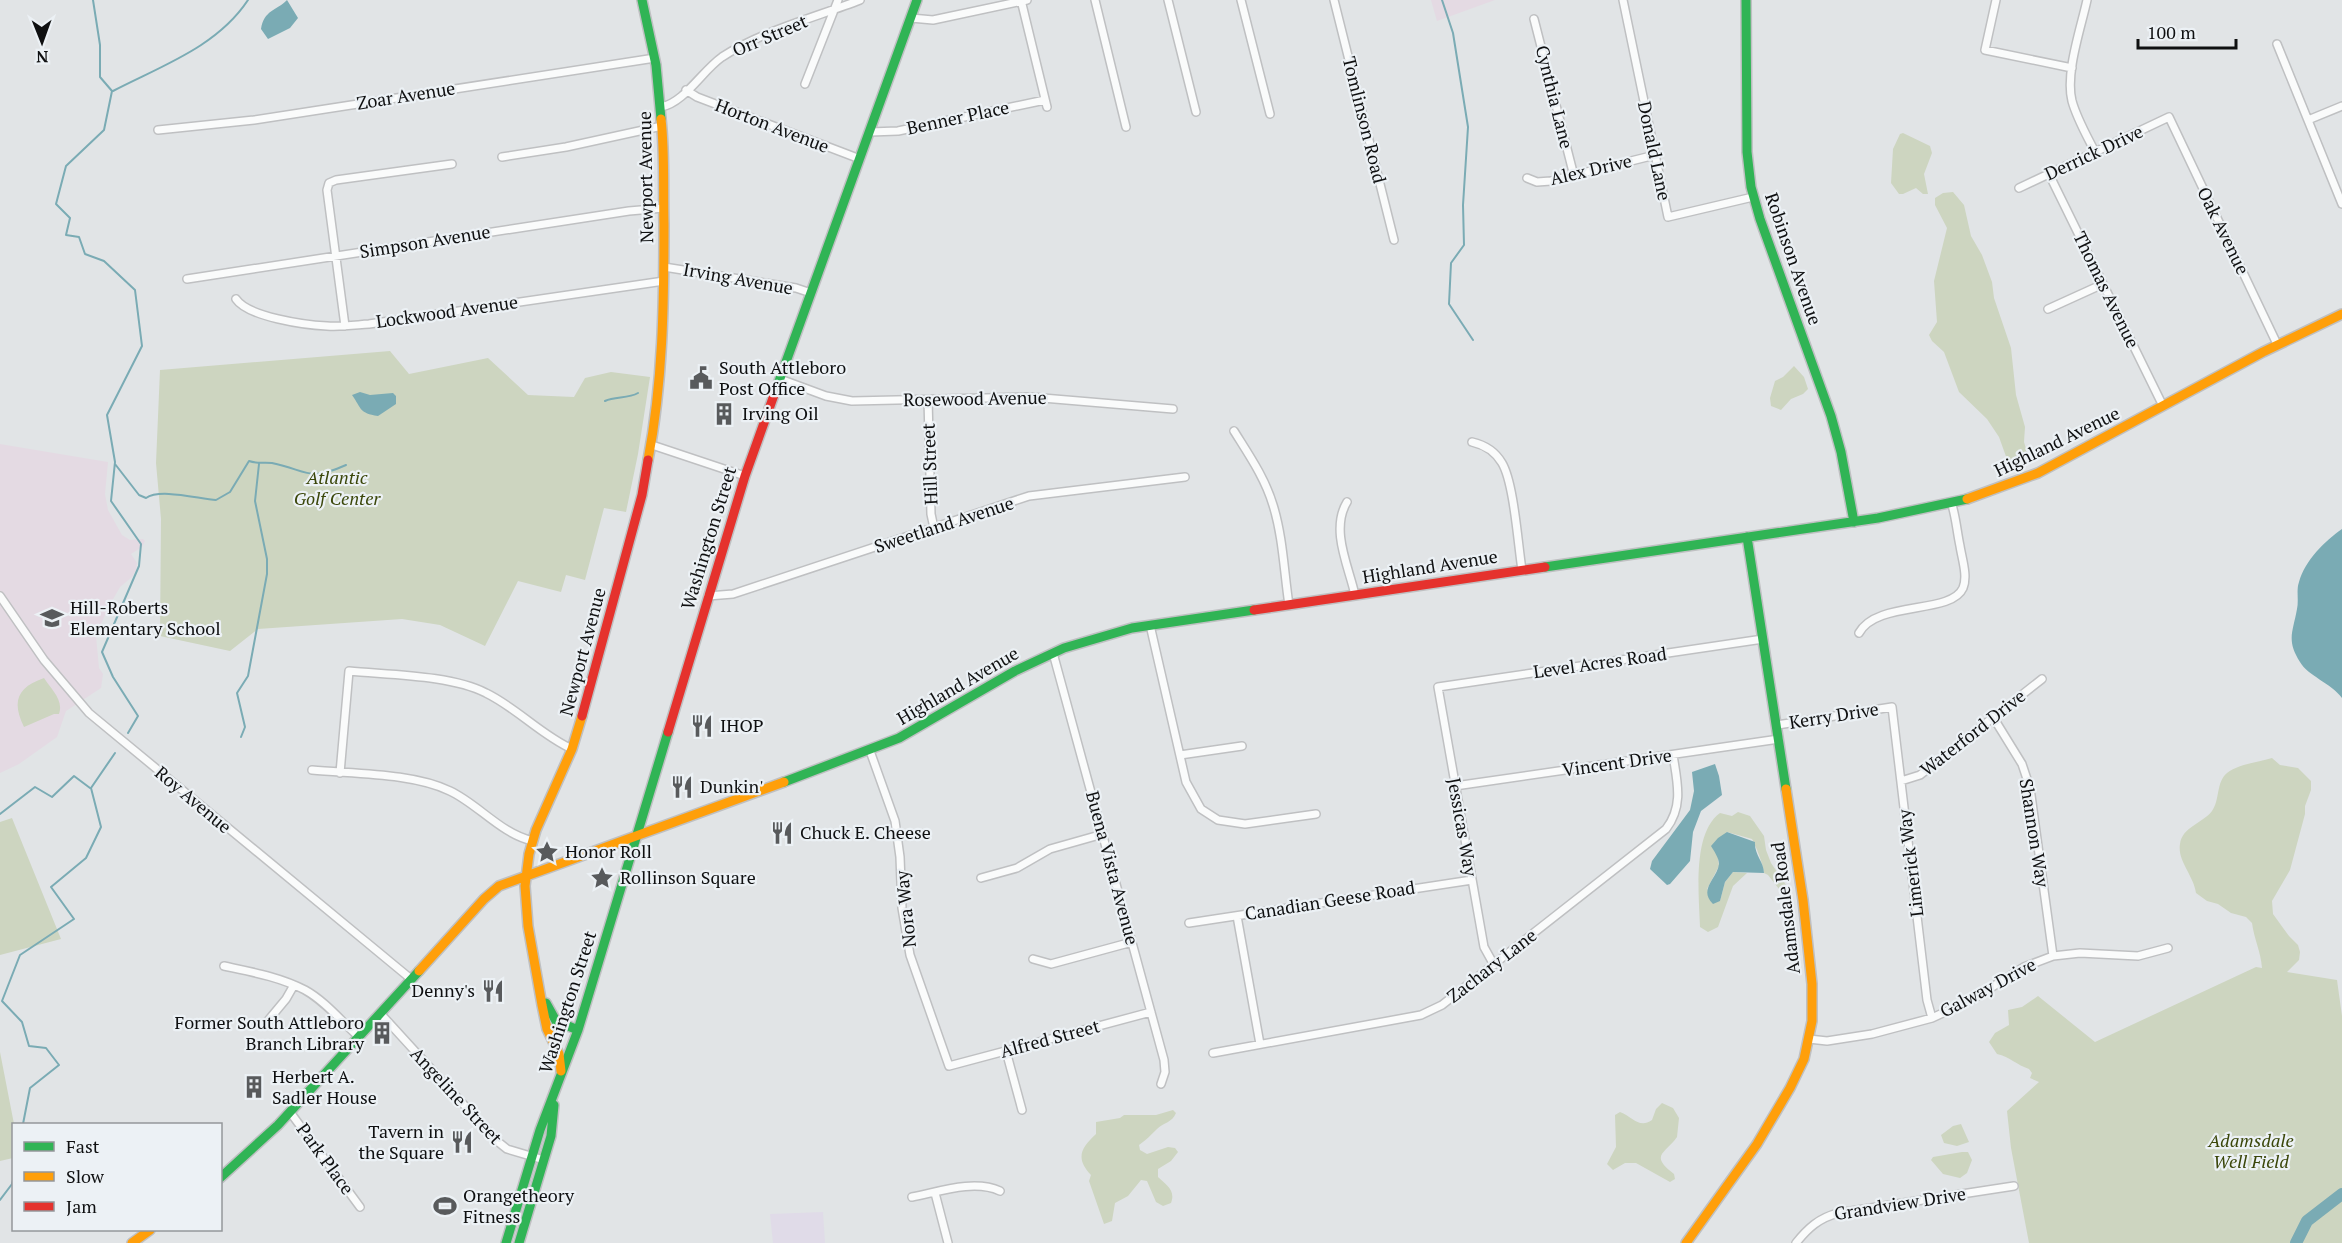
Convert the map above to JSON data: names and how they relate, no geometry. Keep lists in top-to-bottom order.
{
  "streets": {
    "main road": [
      "Newport Avenue",
      "Robinson Avenue",
      "Highland Avenue",
      "Washington Street",
      "Adamsdale Road"
    ],
    "street": [
      "Orr Street",
      "Zoar Avenue",
      "Cynthia Lane",
      "Benner Place",
      "Tomlinson Road",
      "Horton Avenue",
      "Donald Lane",
      "Derrick Drive",
      "Alex Drive",
      "Oak Avenue",
      "Simpson Avenue",
      "Irving Avenue",
      "Thomas Avenue",
      "Lockwood Avenue",
      "Rosewood Avenue",
      "Hill Street",
      "Sweetland Avenue",
      "Level Acres Road",
      "Kerry Drive",
      "Waterford Drive",
      "Vincent Drive",
      "Roy Avenue",
      "Jessicas Way",
      "Shannon Way",
      "Limerick Way",
      "Buena Vista Avenue",
      "Canadian Geese Road",
      "Nora Way",
      "Zachary Lane",
      "Galway Drive",
      "Alfred Street",
      "Angeline Street",
      "Park Place",
      "Grandview Drive"
    ]
  },
  "crossings": [
    ["Orr Street", "Horton Avenue"],
    ["Orr Street", "Newport Avenue"],
    ["Zoar Avenue", "Newport Avenue"],
    ["Cynthia Lane", "Alex Drive"],
    ["Benner Place", "Washington Street"],
    ["Horton Avenue", "Washington Street"],
    ["Donald Lane", "Alex Drive"],
    ["Donald Lane", "Robinson Avenue"],
    ["Derrick Drive", "Oak Avenue"],
    ["Derrick Drive", "Thomas Avenue"],
    ["Newport Avenue", "Simpson Avenue"],
    ["Newport Avenue", "Irving Avenue"],
    ["Newport Avenue", "Lockwood Avenue"],
    ["Newport Avenue", "Highland Avenue"],
    ["Oak Avenue", "Highland Avenue"],
    ["Robinson Avenue", "Highland Avenue"],
    ["Irving Avenue", "Washington Street"],
    ["Thomas Avenue", "Highland Avenue"],
    ["Rosewood Avenue", "Hill Street"],
    ["Rosewood Avenue", "Washington Street"],
    ["Highland Avenue", "Washington Street"],
    ["Highland Avenue", "Buena Vista Avenue"],
    ["Highland Avenue", "Adamsdale Road"],
    ["Highland Avenue", "Nora Way"],
    ["Hill Street", "Sweetland Avenue"],
    ["Sweetland Avenue", "Washington Street"],
    ["Washington Street", "Angeline Street"],
    ["Level Acres Road", "Jessicas Way"],
    ["Level Acres Road", "Adamsdale Road"],
    ["Kerry Drive", "Limerick Way"],
    ["Kerry Drive", "Adamsdale Road"],
    ["Waterford Drive", "Shannon Way"],
    ["Waterford Drive", "Limerick Way"],
    ["Vincent Drive", "Jessicas Way"],
    ["Vincent Drive", "Adamsdale Road"],
    ["Vincent Drive", "Zachary Lane"],
    ["Jessicas Way", "Canadian Geese Road"],
    ["Jessicas Way", "Zachary Lane"],
    ["Shannon Way", "Galway Drive"],
    ["Limerick Way", "Galway Drive"],
    ["Buena Vista Avenue", "Alfred Street"],
    ["Adamsdale Road", "Galway Drive"],
    ["Nora Way", "Alfred Street"]
  ],
  "parks": ["Atlantic Golf Center", "Adamsdale Well Field"],
  "places": {
    "public building": ["South Attleboro Post Office"],
    "building": ["Irving Oil", "Former South Attleboro Branch Library", "Herbert A. Sadler House"],
    "school or university": ["Hill-Roberts Elementary School"],
    "restaurant": [
      "IHOP",
      "Dunkin'",
      "Chuck E. Cheese",
      "Denny's",
      "Tavern in the Square"
    ],
    "place": ["Honor Roll", "Rollinson Square"],
    "sports": ["Orangetheory Fitness"]
  },
  "legend": ["Fast", "Slow", "Jam"],
  "scale_bar": "100 m",
  "north": "bottom"
}
